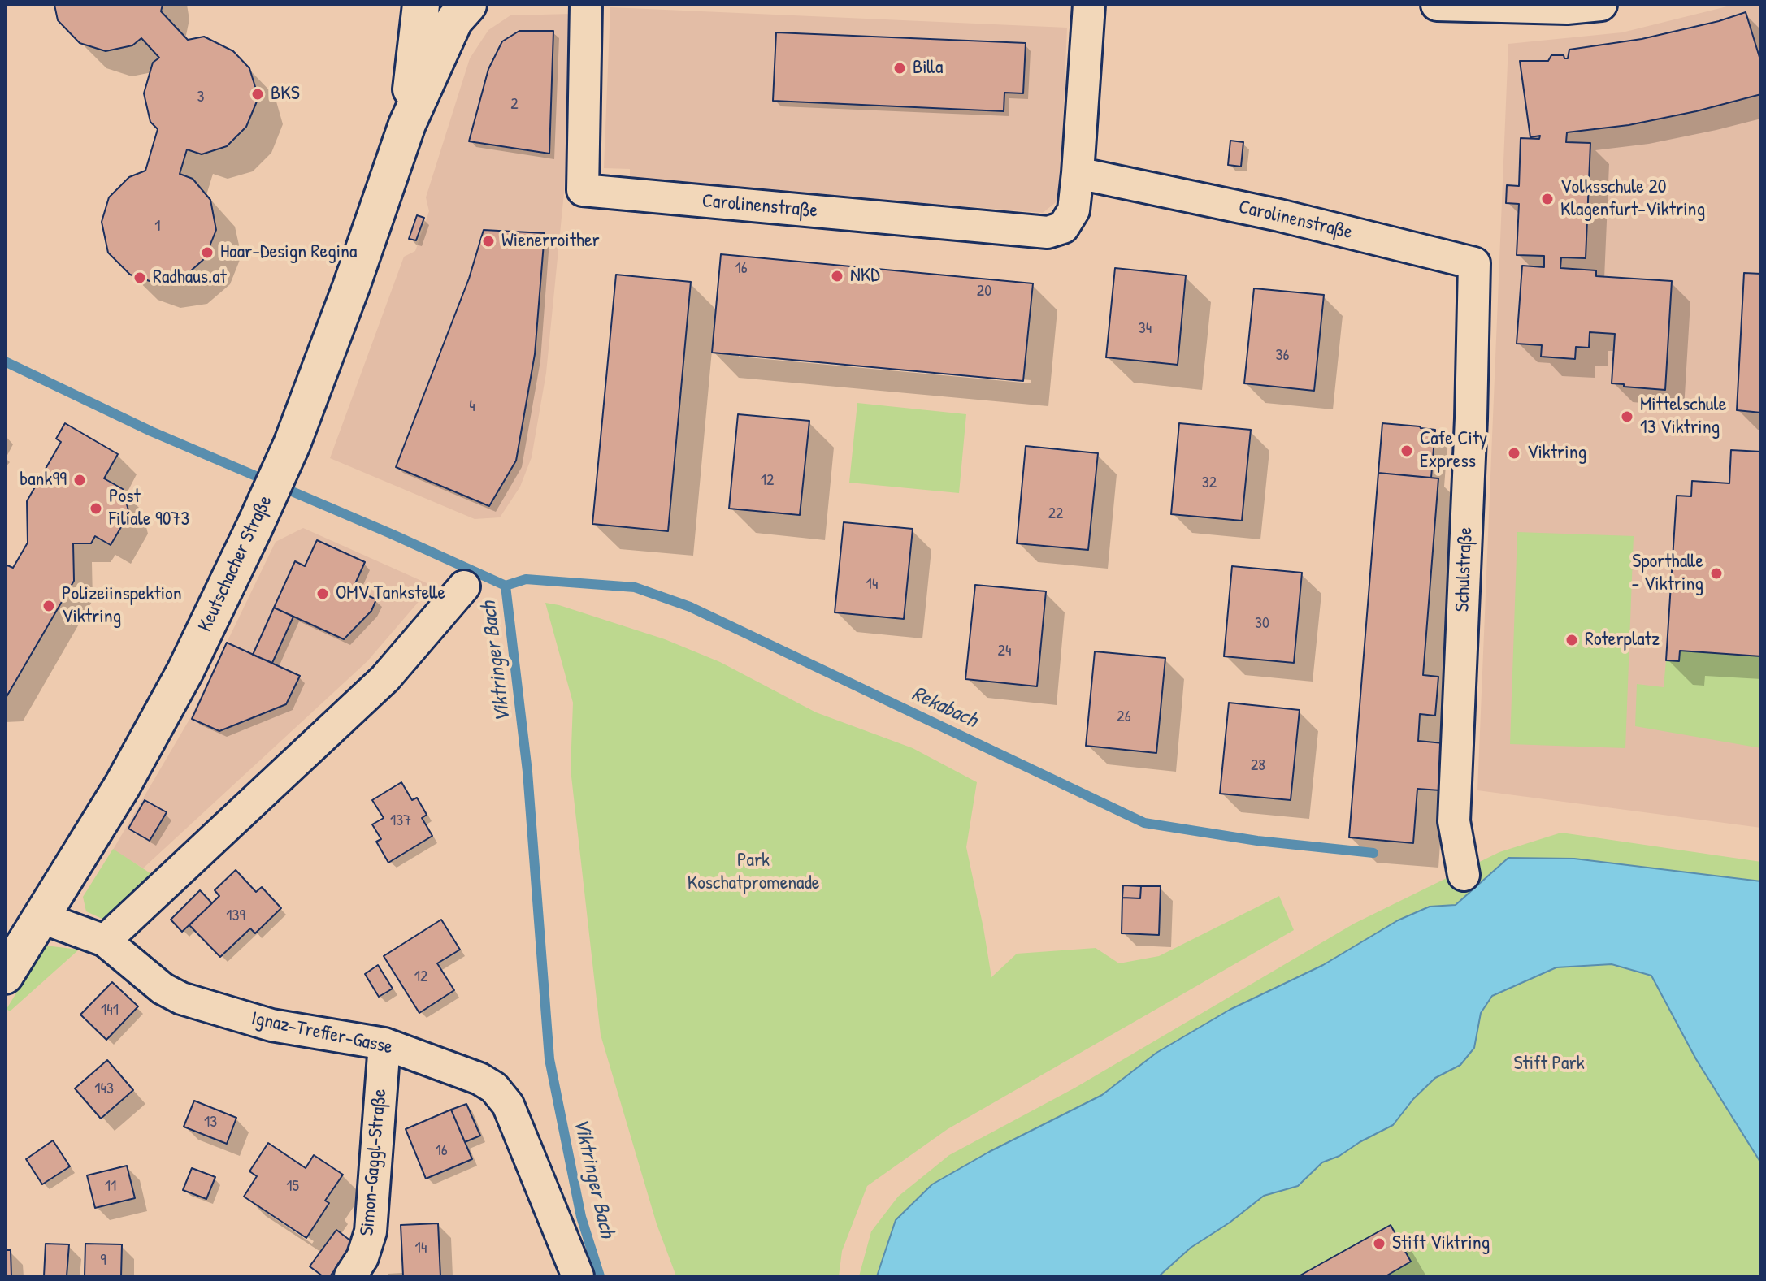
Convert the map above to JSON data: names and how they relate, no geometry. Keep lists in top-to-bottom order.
{
  "streets": {
    "main road": ["Keutschacher Straße"],
    "street": [
      "Carolinenstraße",
      "Schulstraße",
      "Ignaz-Treffer-Gasse",
      "Simon-Gaggl-Straße"
    ]
  },
  "crossings": [
    ["Carolinenstraße", "Schulstraße"],
    ["Keutschacher Straße", "Ignaz-Treffer-Gasse"],
    ["Ignaz-Treffer-Gasse", "Simon-Gaggl-Straße"]
  ],
  "water": ["Viktringer Bach", "Rekabach"],
  "parks": ["Park Koschatpromenade", "Stift Park"],
  "places": [
    "Billa",
    "BKS",
    "Volksschule 20 Klagenfurt-Viktring",
    "Wienerroither",
    "Haar-Design Regina",
    "NKD",
    "Radhaus.at",
    "Mittelschule 13 Viktring",
    "Cafe City Express",
    "Viktring",
    "bank99",
    "Post Filiale 9073",
    "Sporthalle - Viktring",
    "OMV Tankstelle",
    "Polizeiinspektion Viktring",
    "Roterplatz",
    "Stift Viktring"
  ],
  "house_numbers": [
    "3",
    "2",
    "1",
    "16",
    "20",
    "34",
    "36",
    "4",
    "12",
    "32",
    "22",
    "14",
    "30",
    "24",
    "26",
    "28",
    "137",
    "139",
    "12",
    "141",
    "143",
    "13",
    "16",
    "11",
    "15",
    "14",
    "9"
  ]
}
